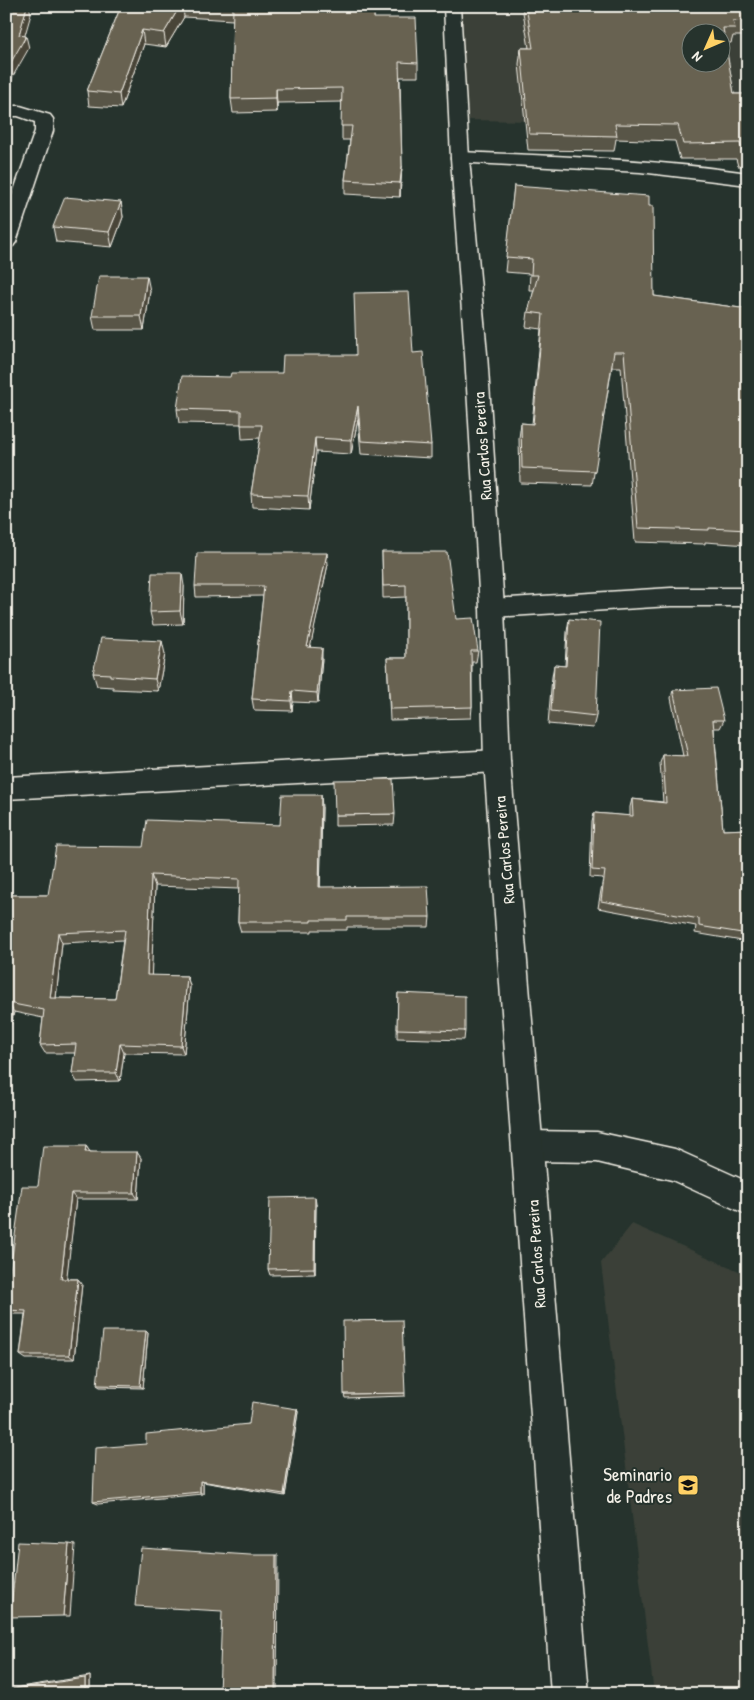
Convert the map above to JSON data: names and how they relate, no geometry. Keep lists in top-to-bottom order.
{
  "streets": {
    "main road": ["Rua Carlos Pereira"]
  },
  "places": {
    "school or university": ["Seminario de Padres"]
  },
  "north": "bottom left"
}
